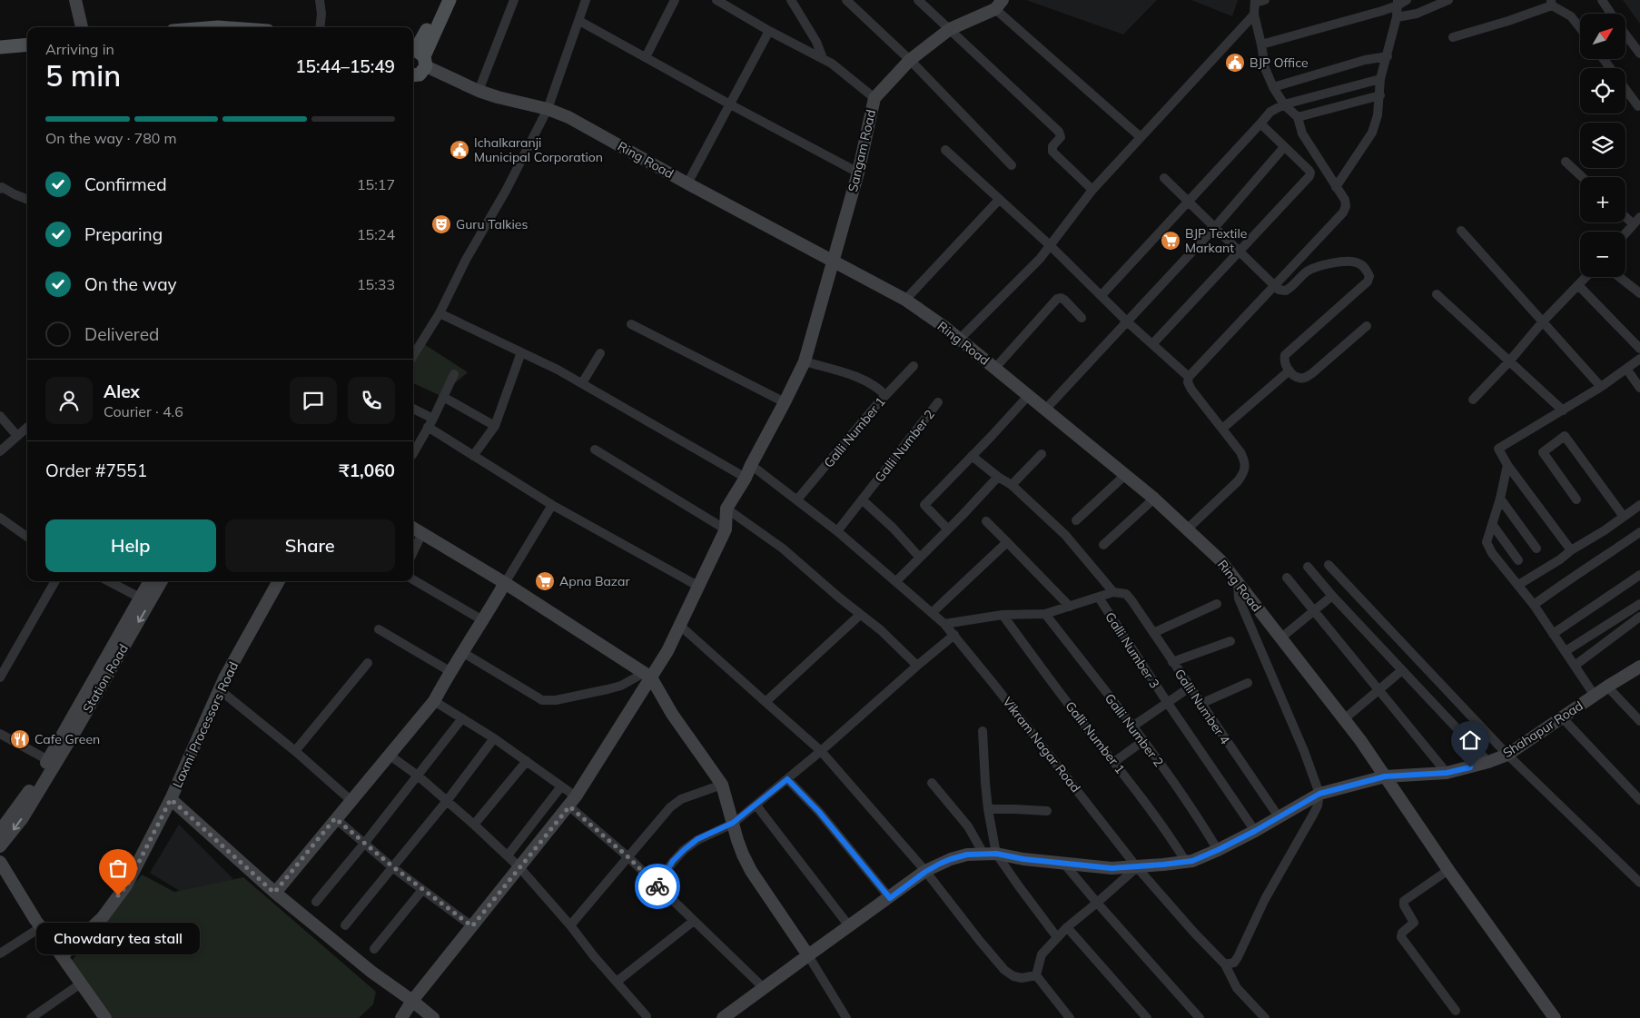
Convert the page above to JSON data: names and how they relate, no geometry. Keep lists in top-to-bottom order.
{
  "streets": {
    "main road": [
      "Sangam Road",
      "Ring Road",
      "Station Road",
      "Laxmi Processors Road",
      "Shahapur Road"
    ],
    "street": [
      "Galli Number 1",
      "Galli Number 2",
      "Galli Number 3",
      "Galli Number 4",
      "Vikram Nagar Road"
    ]
  },
  "crossings": [
    ["Sangam Road", "Ring Road"],
    ["Sangam Road", "Vikram Nagar Road"],
    ["Ring Road", "Shahapur Road"],
    ["Galli Number 1", "Shahapur Road"],
    ["Galli Number 1", "Vikram Nagar Road"],
    ["Galli Number 2", "Shahapur Road"],
    ["Galli Number 2", "Vikram Nagar Road"],
    ["Galli Number 3", "Shahapur Road"],
    ["Galli Number 4", "Shahapur Road"],
    ["Shahapur Road", "Vikram Nagar Road"]
  ],
  "places": {
    "public building": ["BJP Office", "Ichalkaranji Municipal Corporation"],
    "theatre": ["Guru Talkies"],
    "supermarket": ["BJP Textile Markant", "Apna Bazar"],
    "restaurant": ["Cafe Green"],
    "other": ["Chowdary tea stall"]
  },
  "north": "top right",
  "page": {
    "map_buttons": ["+", "−"],
    "heading": ["5 min", "Arriving in", "15:44–15:49"],
    "panel": [
      "Alex",
      "Courier · 4.6",
      "Order #7551",
      "₹1,060"
    ],
    "bar": "On the way · 780 m",
    "list": [
      ["Confirmed", "15:17"],
      ["Preparing", "15:24"],
      ["On the way", "15:33"],
      "Delivered"
    ],
    "buttons": ["Help", "Share"],
    "bubble": "Chowdary tea stall"
  }
}
